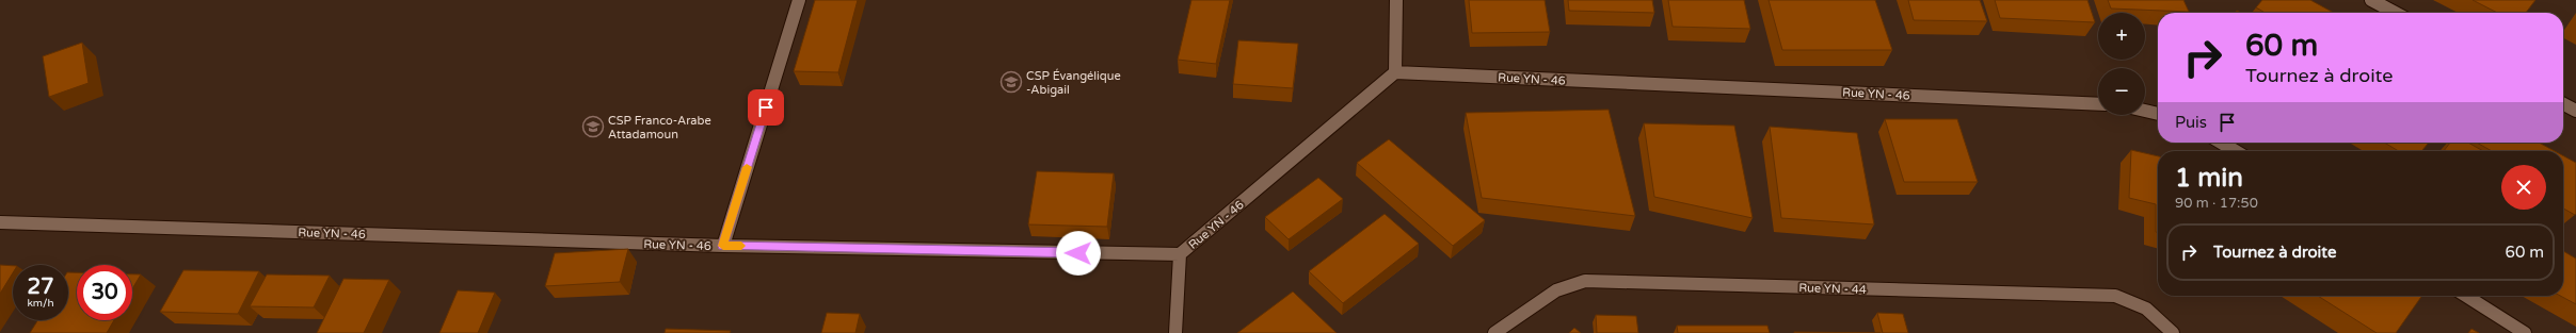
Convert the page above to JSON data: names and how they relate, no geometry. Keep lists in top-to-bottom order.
{
  "streets": {
    "street": ["Rue YN - 46", "Rue YN - 44"]
  },
  "places": {
    "school or university": ["CSP Évangélique -Abigail", "CSP Franco-Arabe Attadamoun"]
  },
  "page": {
    "map_buttons": ["+", "−"],
    "turn": ["60 m", "Tournez à droite"],
    "then": "Puis",
    "heading": ["1 min", "90 m · 17:50"],
    "list": [
      {
        "name": "Tournez à droite",
        "value": "60 m"
      }
    ],
    "speed": "27 km/h",
    "limit": "30"
  }
}
